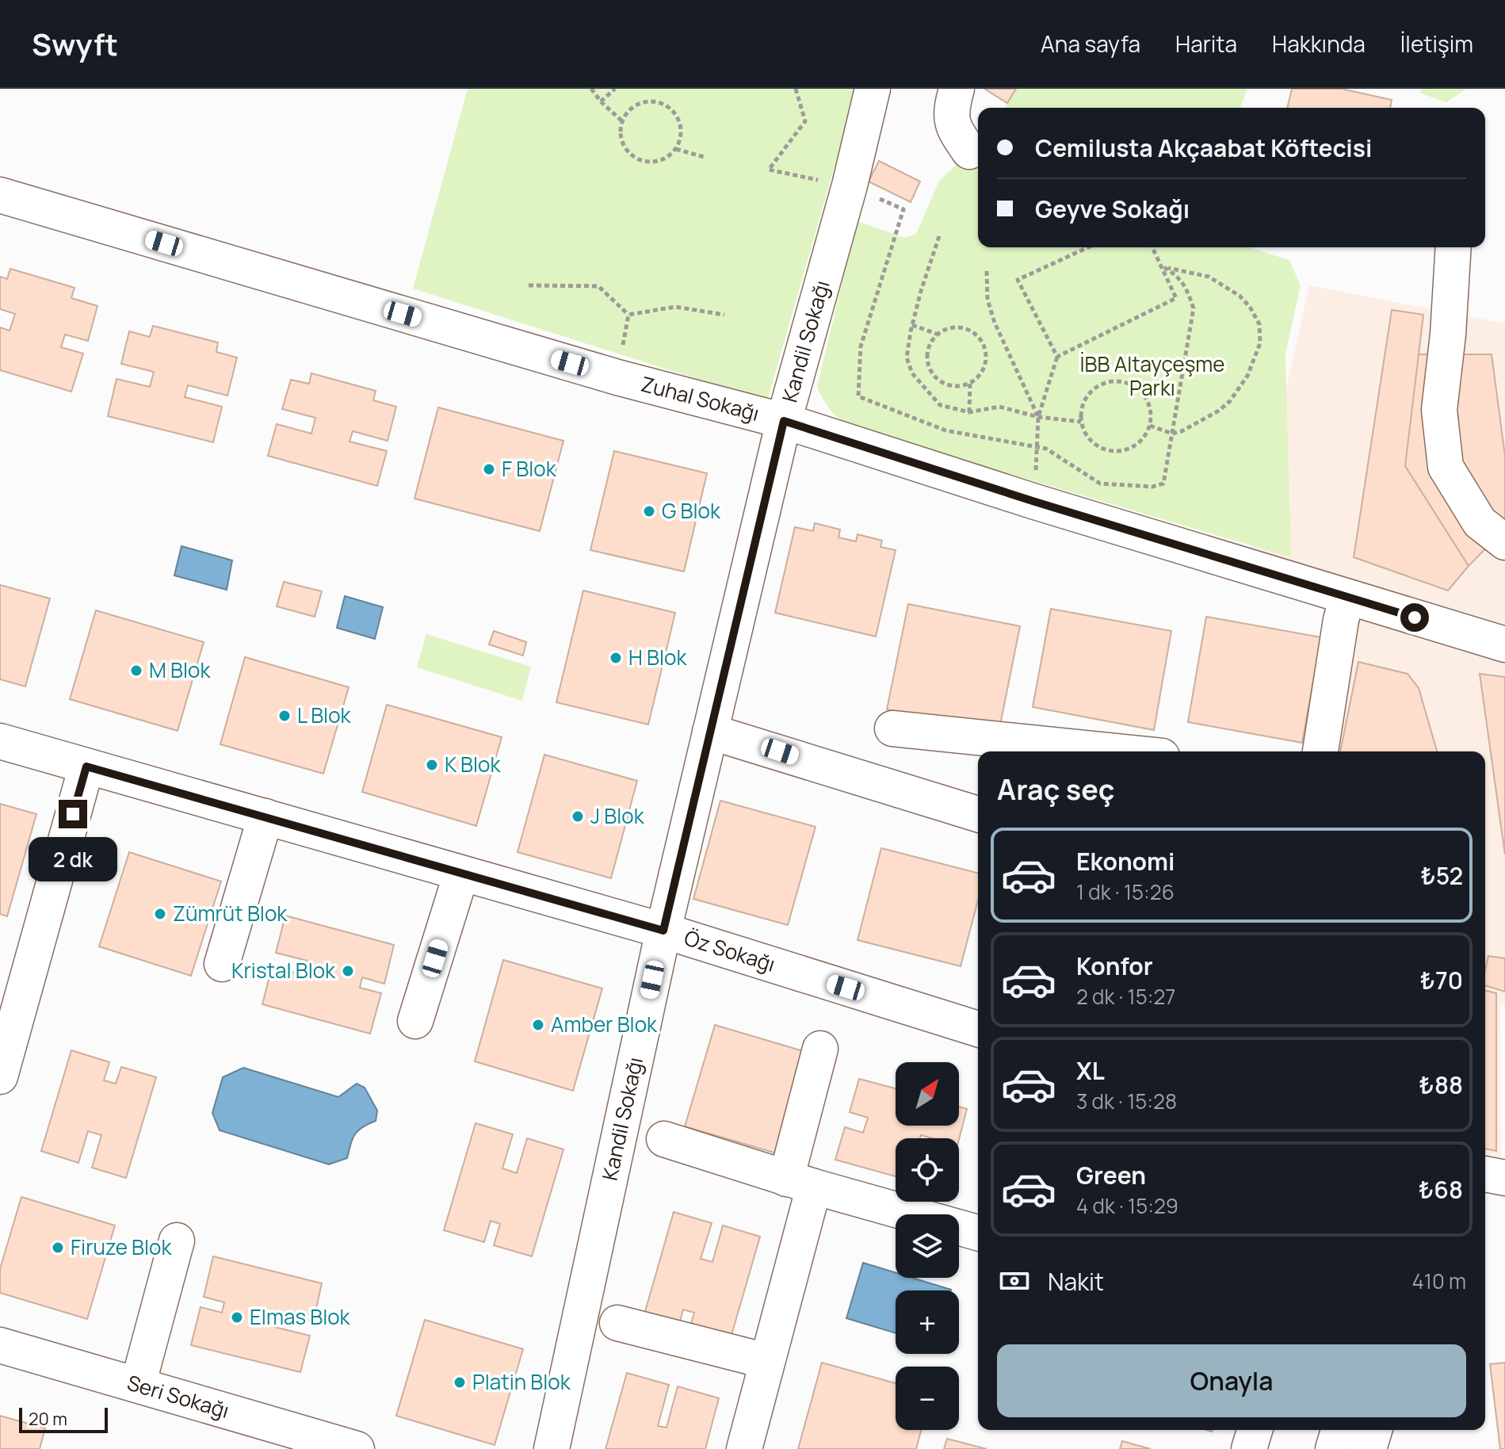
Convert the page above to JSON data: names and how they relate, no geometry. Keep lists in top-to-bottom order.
{
  "streets": {
    "street": [
      "Kandil Sokağı",
      "Zuhal Sokağı",
      "Öz Sokağı",
      "Seri Sokağı"
    ]
  },
  "crossings": [
    ["Kandil Sokağı", "Zuhal Sokağı"],
    ["Kandil Sokağı", "Öz Sokağı"]
  ],
  "parks": ["İBB Altayçeşme Parkı"],
  "places": [
    "F Blok",
    "G Blok",
    "H Blok",
    "M Blok",
    "L Blok",
    "K Blok",
    "J Blok",
    "Zümrüt Blok",
    "Kristal Blok",
    "Amber Blok",
    "Firuze Blok",
    "Elmas Blok",
    "Platin Blok"
  ],
  "scale_bar": "20 m",
  "north": "top right",
  "page": {
    "header": "Swyft",
    "nav": [
      "Ana sayfa",
      "Harita",
      "Hakkında",
      "İletişim"
    ],
    "banner": ["Cemilusta Akçaabat Köftecisi", "Geyve Sokağı"],
    "heading": "Araç seç",
    "list": [
      {
        "name": "Ekonomi",
        "note": "1 dk · 15:26",
        "value": "₺52"
      },
      {
        "name": "Konfor",
        "note": "2 dk · 15:27",
        "value": "₺70"
      },
      {
        "name": "XL",
        "note": "3 dk · 15:28",
        "value": "₺88"
      },
      {
        "name": "Green",
        "note": "4 dk · 15:29",
        "value": "₺68"
      }
    ],
    "bubble": "2 dk",
    "map_buttons": ["+", "−"],
    "pay": ["Nakit", "410 m"],
    "buttons": "Onayla",
    "scale": "20 m"
  }
}
